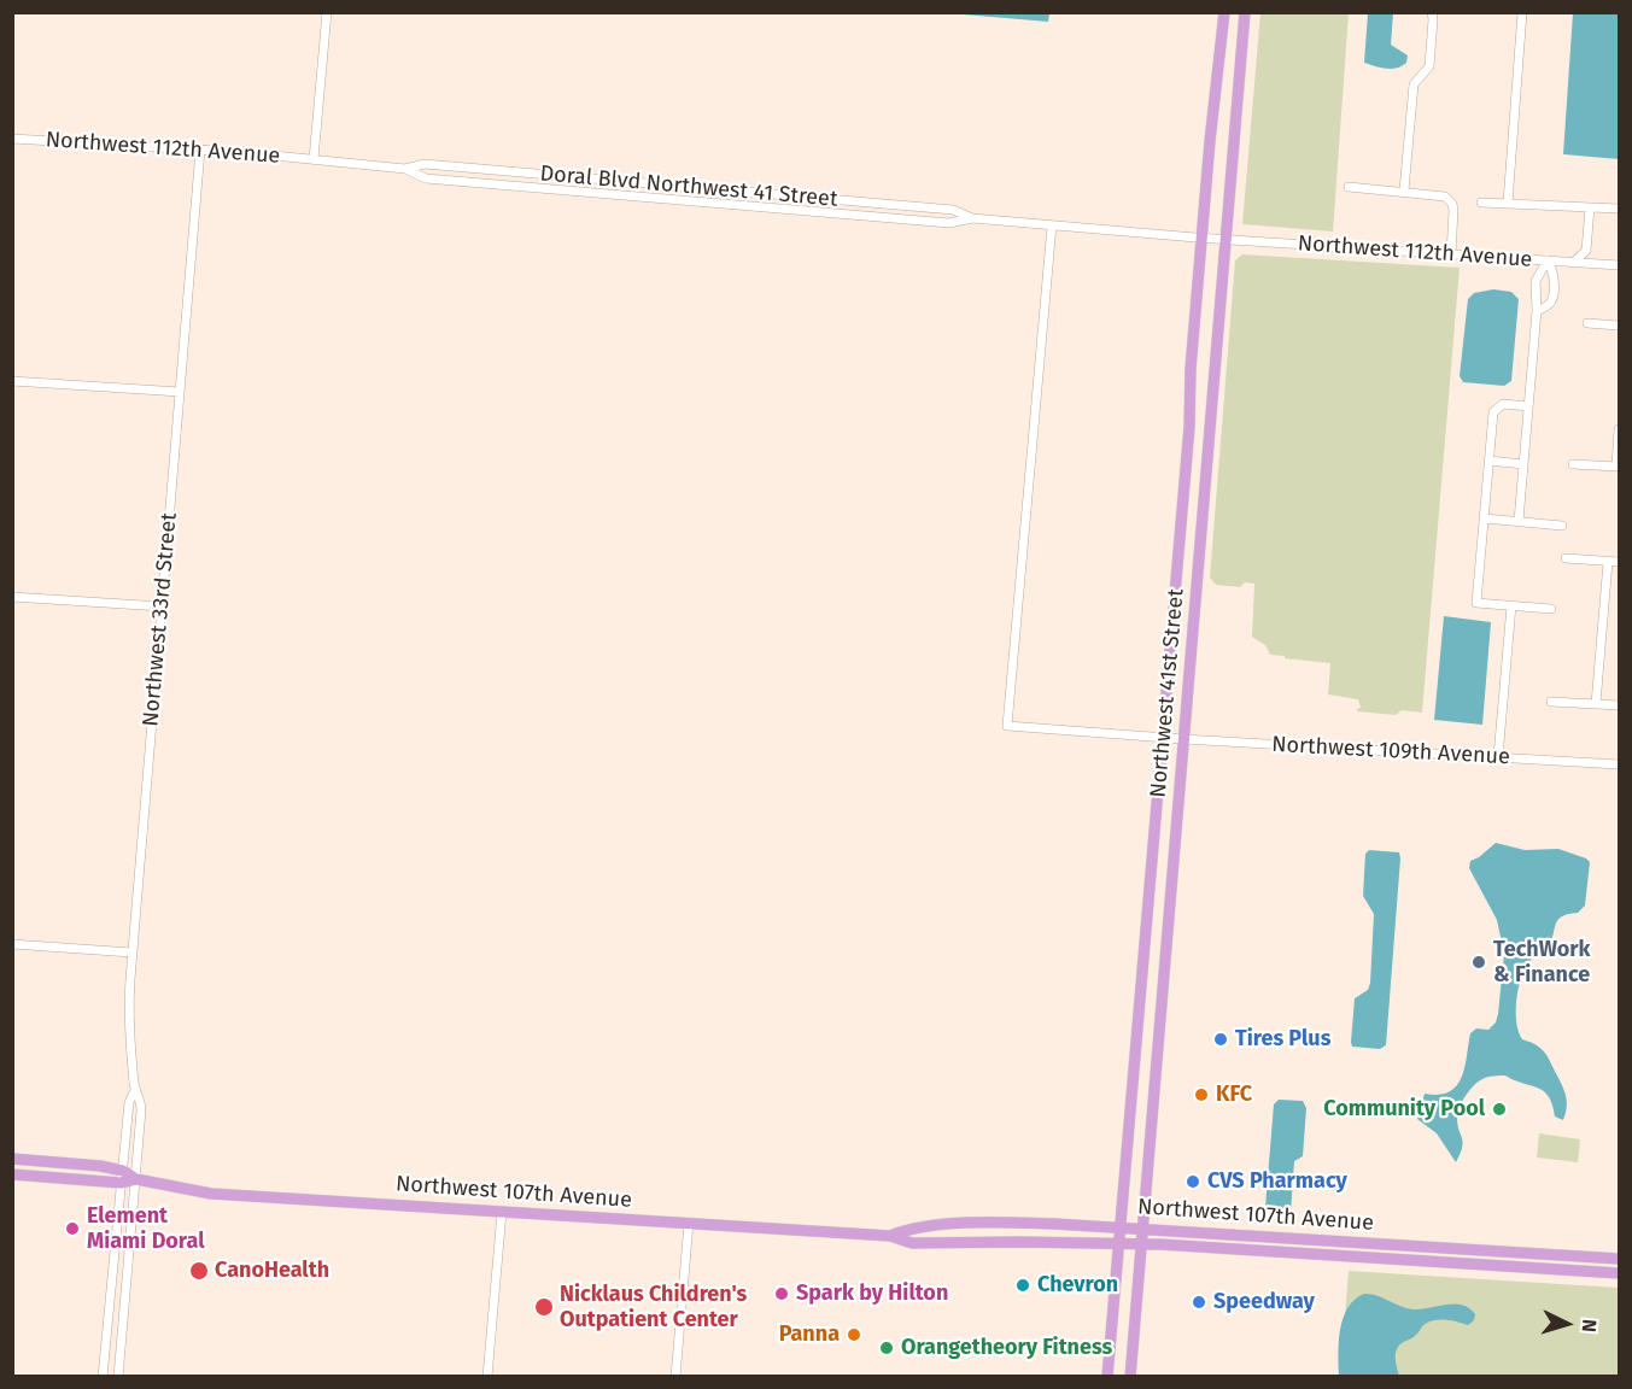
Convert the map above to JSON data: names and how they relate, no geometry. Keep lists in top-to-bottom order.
{
  "streets": {
    "main road": ["Northwest 41st Street", "Northwest 107th Avenue"],
    "street": [
      "Northwest 112th Avenue",
      "Doral Blvd Northwest 41 Street",
      "Northwest 33rd Street",
      "Northwest 109th Avenue"
    ]
  },
  "crossings": [
    ["Northwest 112th Avenue", "Doral Blvd Northwest 41 Street"],
    ["Northwest 112th Avenue", "Northwest 33rd Street"],
    ["Northwest 112th Avenue", "Northwest 41st Street"],
    ["Doral Blvd Northwest 41 Street", "Northwest 41st Street"],
    ["Doral Blvd Northwest 41 Street", "Northwest 109th Avenue"],
    ["Northwest 33rd Street", "Northwest 107th Avenue"],
    ["Northwest 41st Street", "Northwest 109th Avenue"],
    ["Northwest 41st Street", "Northwest 107th Avenue"]
  ],
  "places": [
    "TechWork & Finance",
    "Tires Plus",
    "KFC",
    "Community Pool",
    "CVS Pharmacy",
    "Element Miami Doral",
    "CanoHealth",
    "Chevron",
    "Spark by Hilton",
    "Speedway",
    "Nicklaus Children's Outpatient Center",
    "Panna",
    "Orangetheory Fitness"
  ],
  "north": "right"
}
